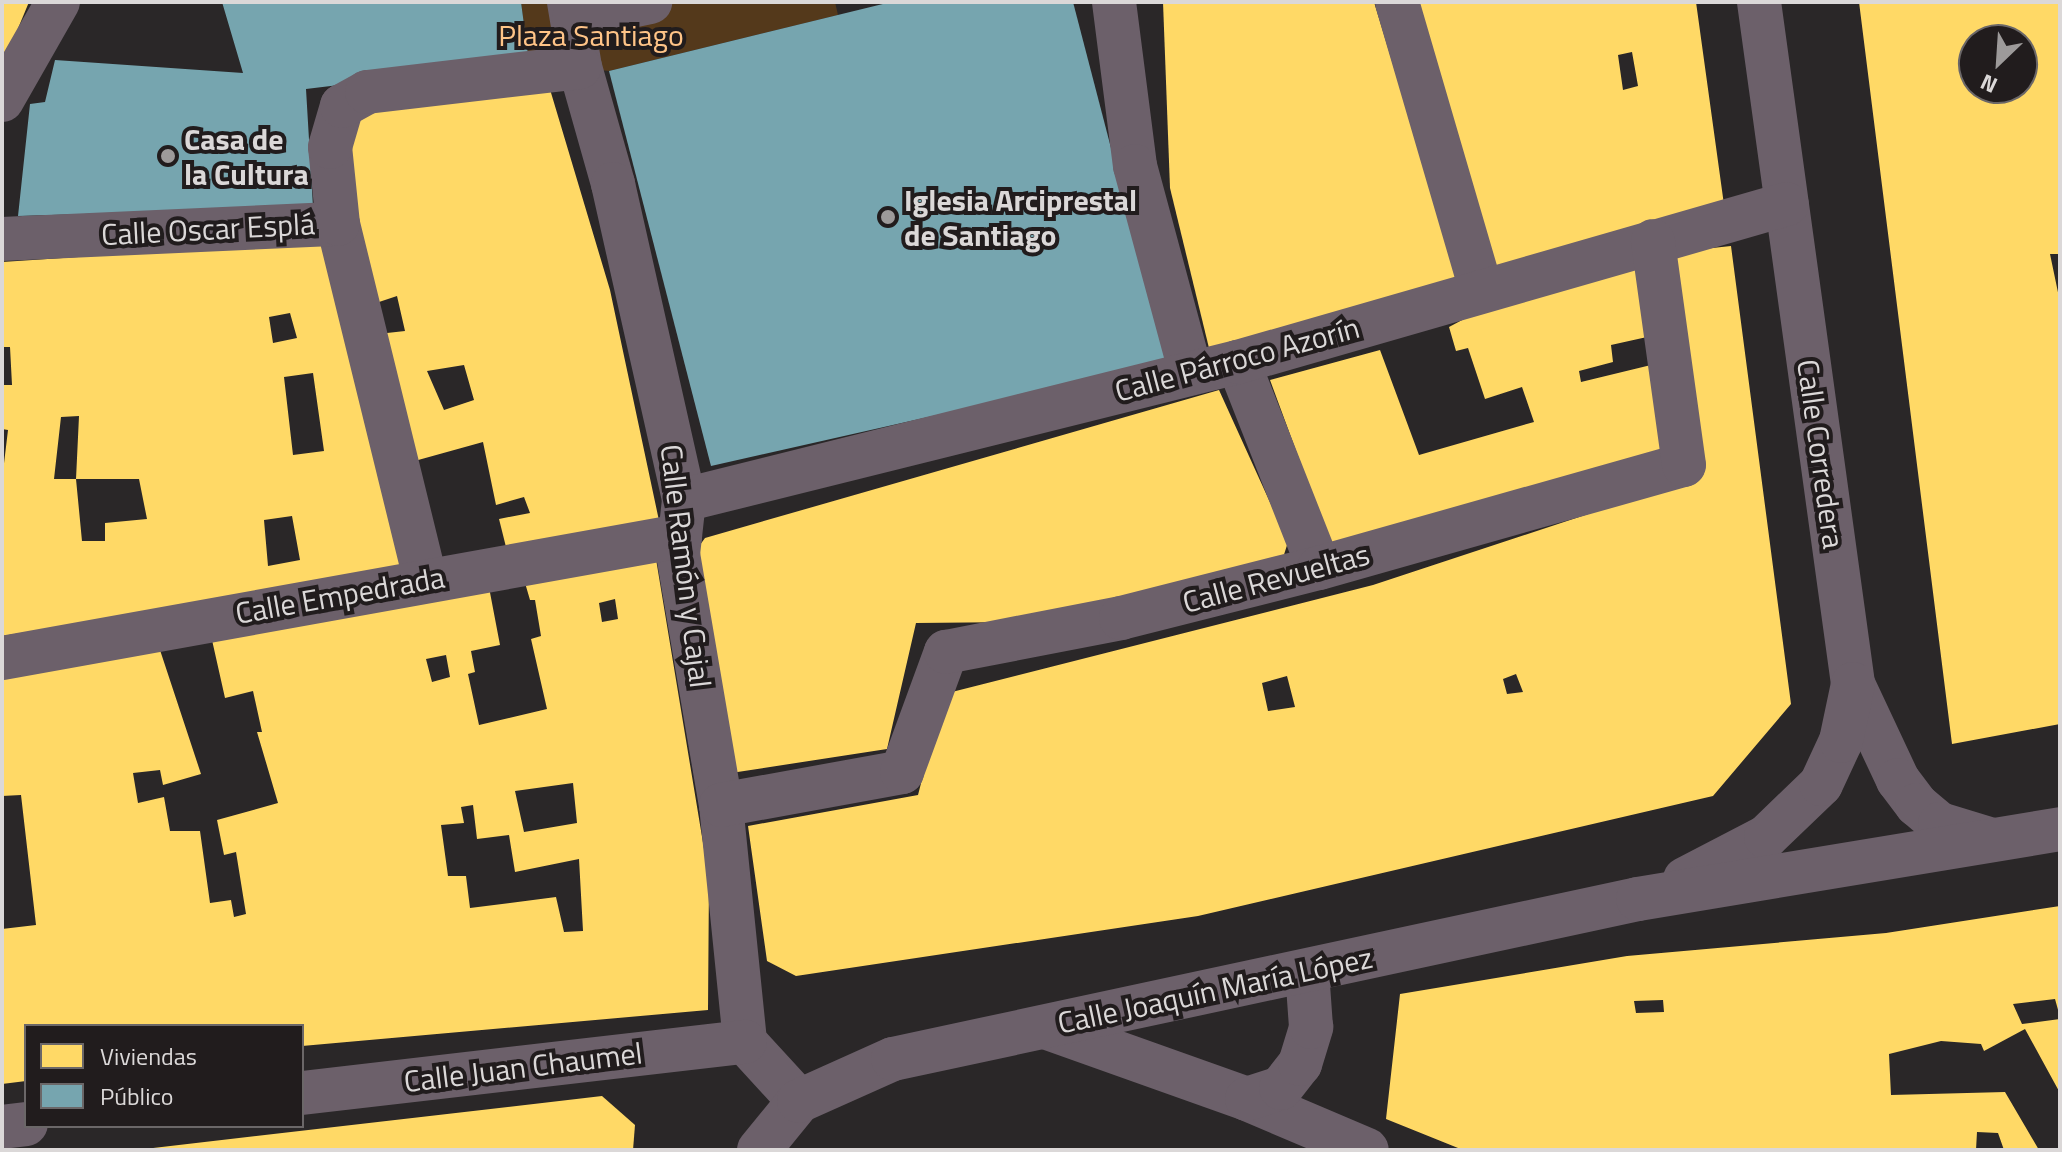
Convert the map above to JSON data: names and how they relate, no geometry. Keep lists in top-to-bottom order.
{
  "streets": {
    "street": [
      "Calle Oscar Esplá",
      "Calle Párroco Azorín",
      "Calle Corredera",
      "Calle Ramón y Cajal",
      "Calle Revueltas",
      "Calle Empedrada",
      "Calle Joaquín María López",
      "Calle Juan Chaumel"
    ]
  },
  "crossings": [
    ["Calle Oscar Esplá", "Calle Ramón y Cajal"],
    ["Calle Párroco Azorín", "Calle Corredera"],
    ["Calle Párroco Azorín", "Calle Ramón y Cajal"],
    ["Calle Párroco Azorín", "Calle Revueltas"],
    ["Calle Párroco Azorín", "Calle Empedrada"],
    ["Calle Corredera", "Calle Joaquín María López"],
    ["Calle Ramón y Cajal", "Calle Revueltas"],
    ["Calle Ramón y Cajal", "Calle Empedrada"],
    ["Calle Ramón y Cajal", "Calle Juan Chaumel"]
  ],
  "parks": ["Plaza Santiago"],
  "places": ["Casa de la Cultura", "Iglesia Arciprestal de Santiago"],
  "legend": ["Viviendas", "Público"],
  "north": "bottom left"
}
